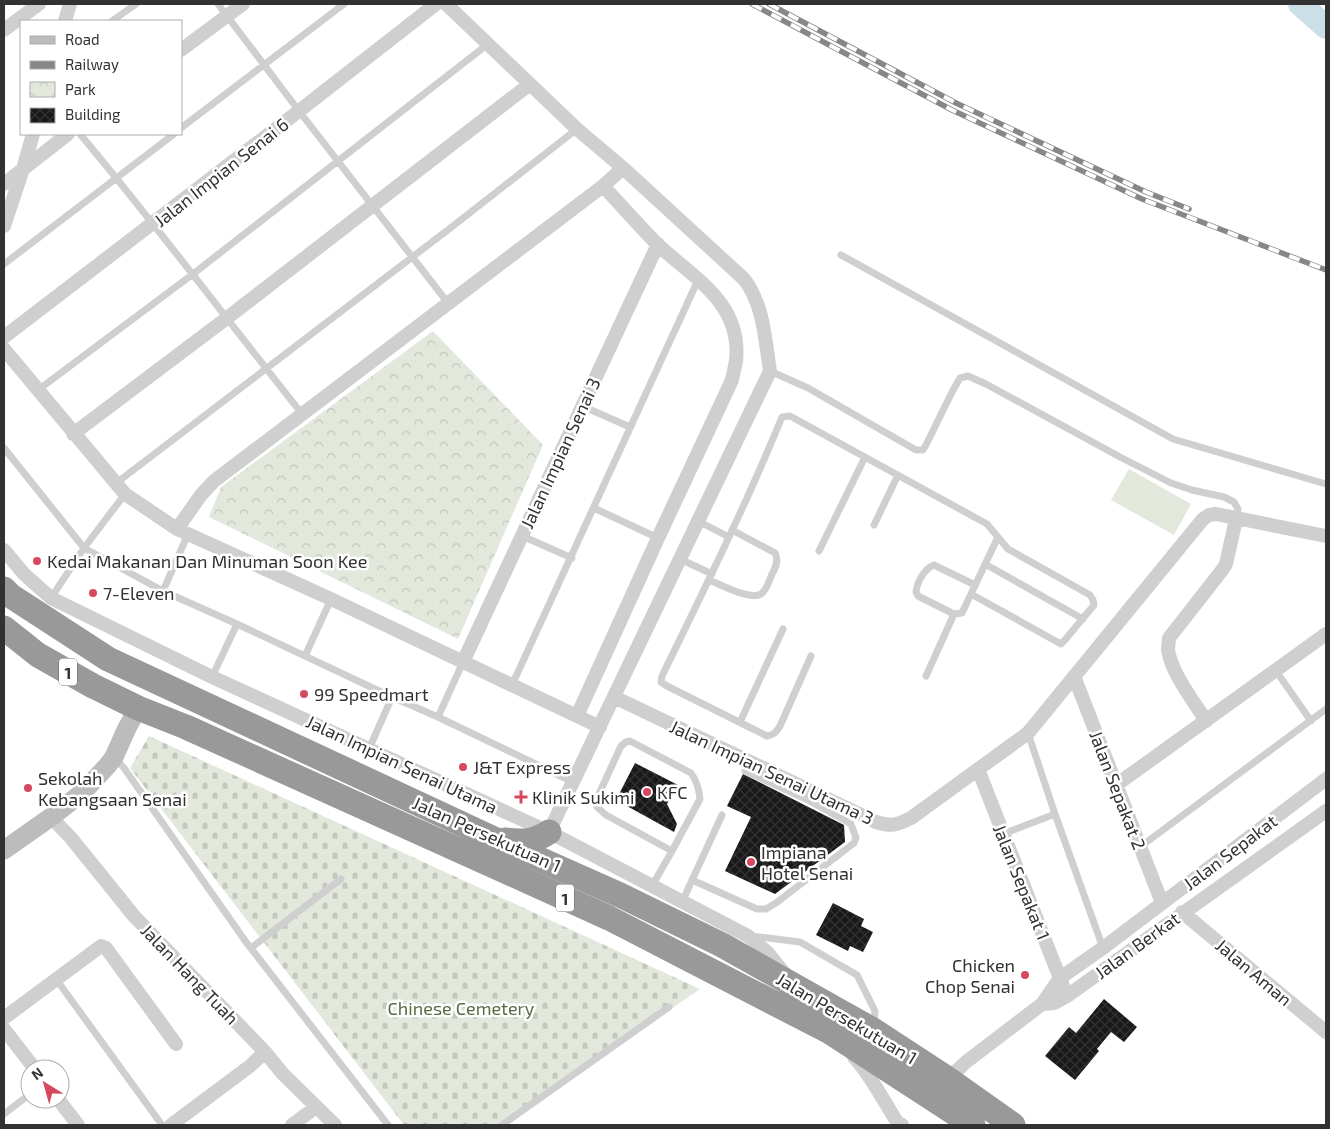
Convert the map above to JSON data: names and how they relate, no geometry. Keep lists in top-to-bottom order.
{
  "streets": {
    "highway": ["1", "Jalan Persekutuan 1"],
    "street": [
      "Jalan Impian Senai 6",
      "Jalan Impian Senai 3",
      "Jalan Impian Senai Utama",
      "Jalan Impian Senai Utama 3",
      "Jalan Sepakat 2",
      "Jalan Sepakat",
      "Jalan Sepakat 1",
      "Jalan Berkat",
      "Jalan Aman",
      "Jalan Hang Tuah"
    ]
  },
  "crossings": [
    ["Jalan Impian Senai Utama", "Jalan Persekutuan 1"],
    ["Jalan Impian Senai Utama 3", "Jalan Sepakat 2"],
    ["Jalan Impian Senai Utama 3", "Jalan Sepakat 1"],
    ["Jalan Sepakat 2", "Jalan Sepakat"],
    ["Jalan Persekutuan 1", "Jalan Berkat"],
    ["Jalan Sepakat", "Jalan Sepakat 1"],
    ["Jalan Sepakat 1", "Jalan Berkat"],
    ["Jalan Berkat", "Jalan Aman"]
  ],
  "parks": ["Chinese Cemetery"],
  "places": {
    "other": [
      "Kedai Makanan Dan Minuman Soon Kee",
      "7-Eleven",
      "99 Speedmart",
      "J&T Express",
      "Sekolah Kebangsaan Senai",
      "KFC",
      "Impiana Hotel Senai",
      "Chicken Chop Senai"
    ],
    "health": ["Klinik Sukimi"]
  },
  "legend": [
    "Road",
    "Railway",
    "Park",
    "Building"
  ],
  "north": "top left"
}
